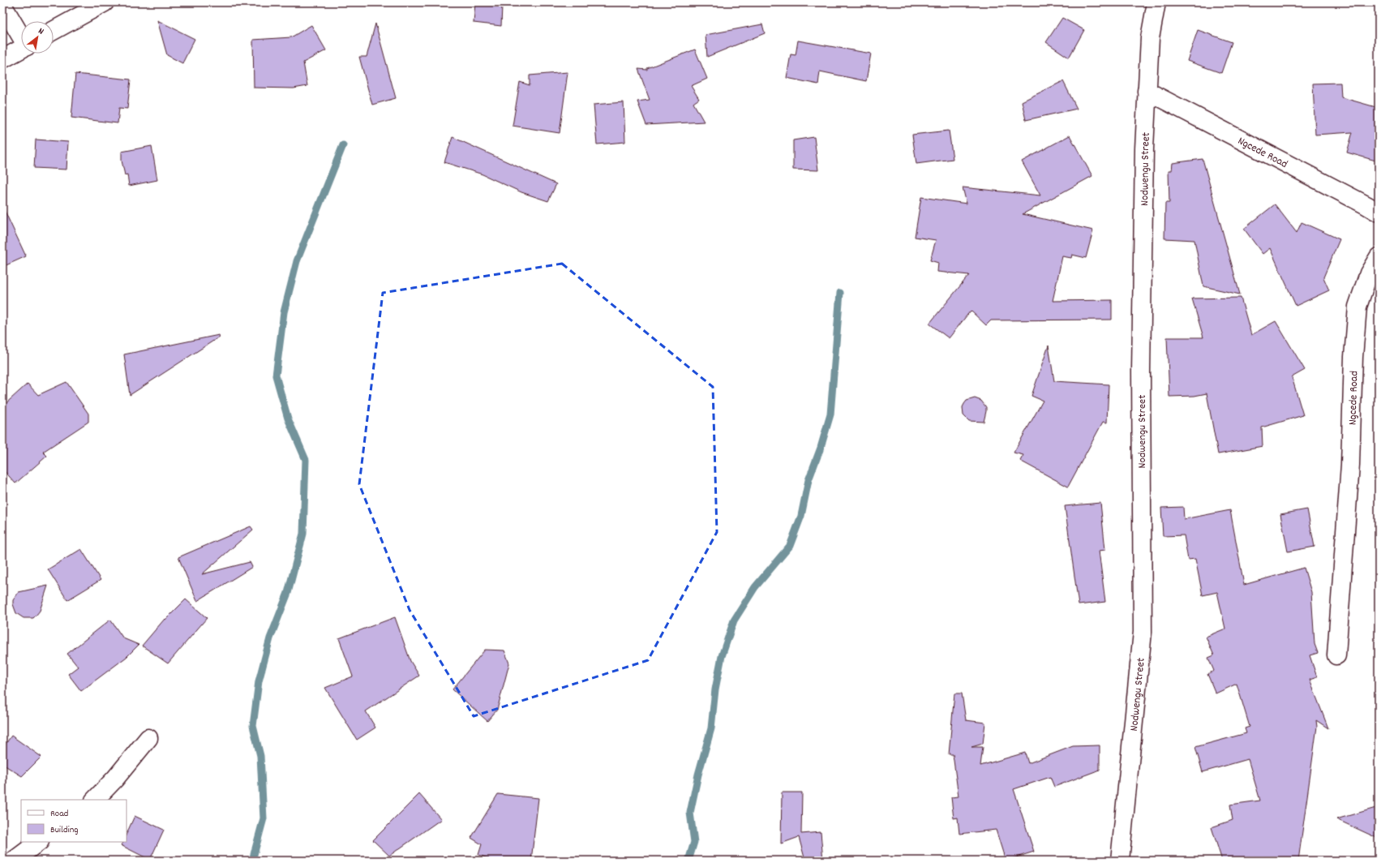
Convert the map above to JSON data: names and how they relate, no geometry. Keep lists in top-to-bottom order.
{
  "streets": {
    "street": ["Ngcede Road", "Nodwengu Street"]
  },
  "crossings": [
    ["Ngcede Road", "Nodwengu Street"]
  ],
  "legend": ["Road", "Building"],
  "north": "top right"
}
